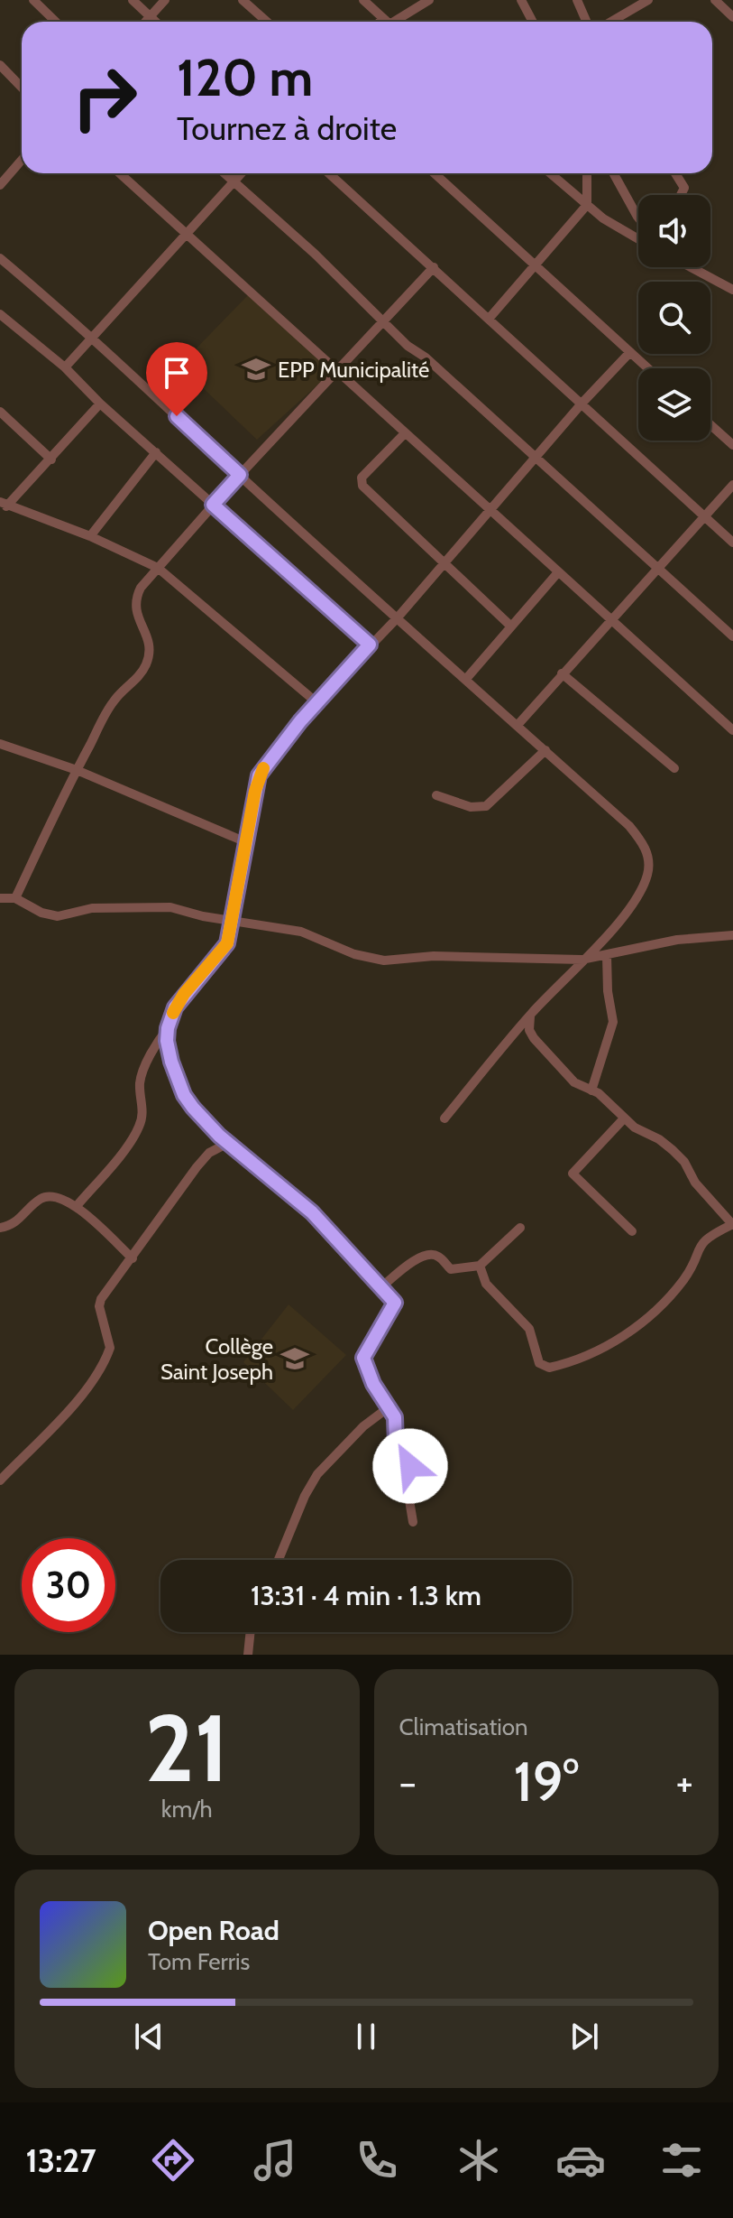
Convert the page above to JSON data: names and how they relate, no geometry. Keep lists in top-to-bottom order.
{
  "places": {
    "school or university": ["EPP Municipalité", "Collège Saint Joseph"]
  },
  "page": {
    "turn": ["120 m", "Tournez à droite"],
    "limit": "30",
    "trip": "13:31 · 4 min · 1.3 km",
    "tile": [
      ["21", "km/h"],
      "Climatisation"
    ],
    "heat": ["−", "19°", "+"],
    "song": ["Open Road", "Tom Ferris"],
    "tabs": "13:27"
  }
}
